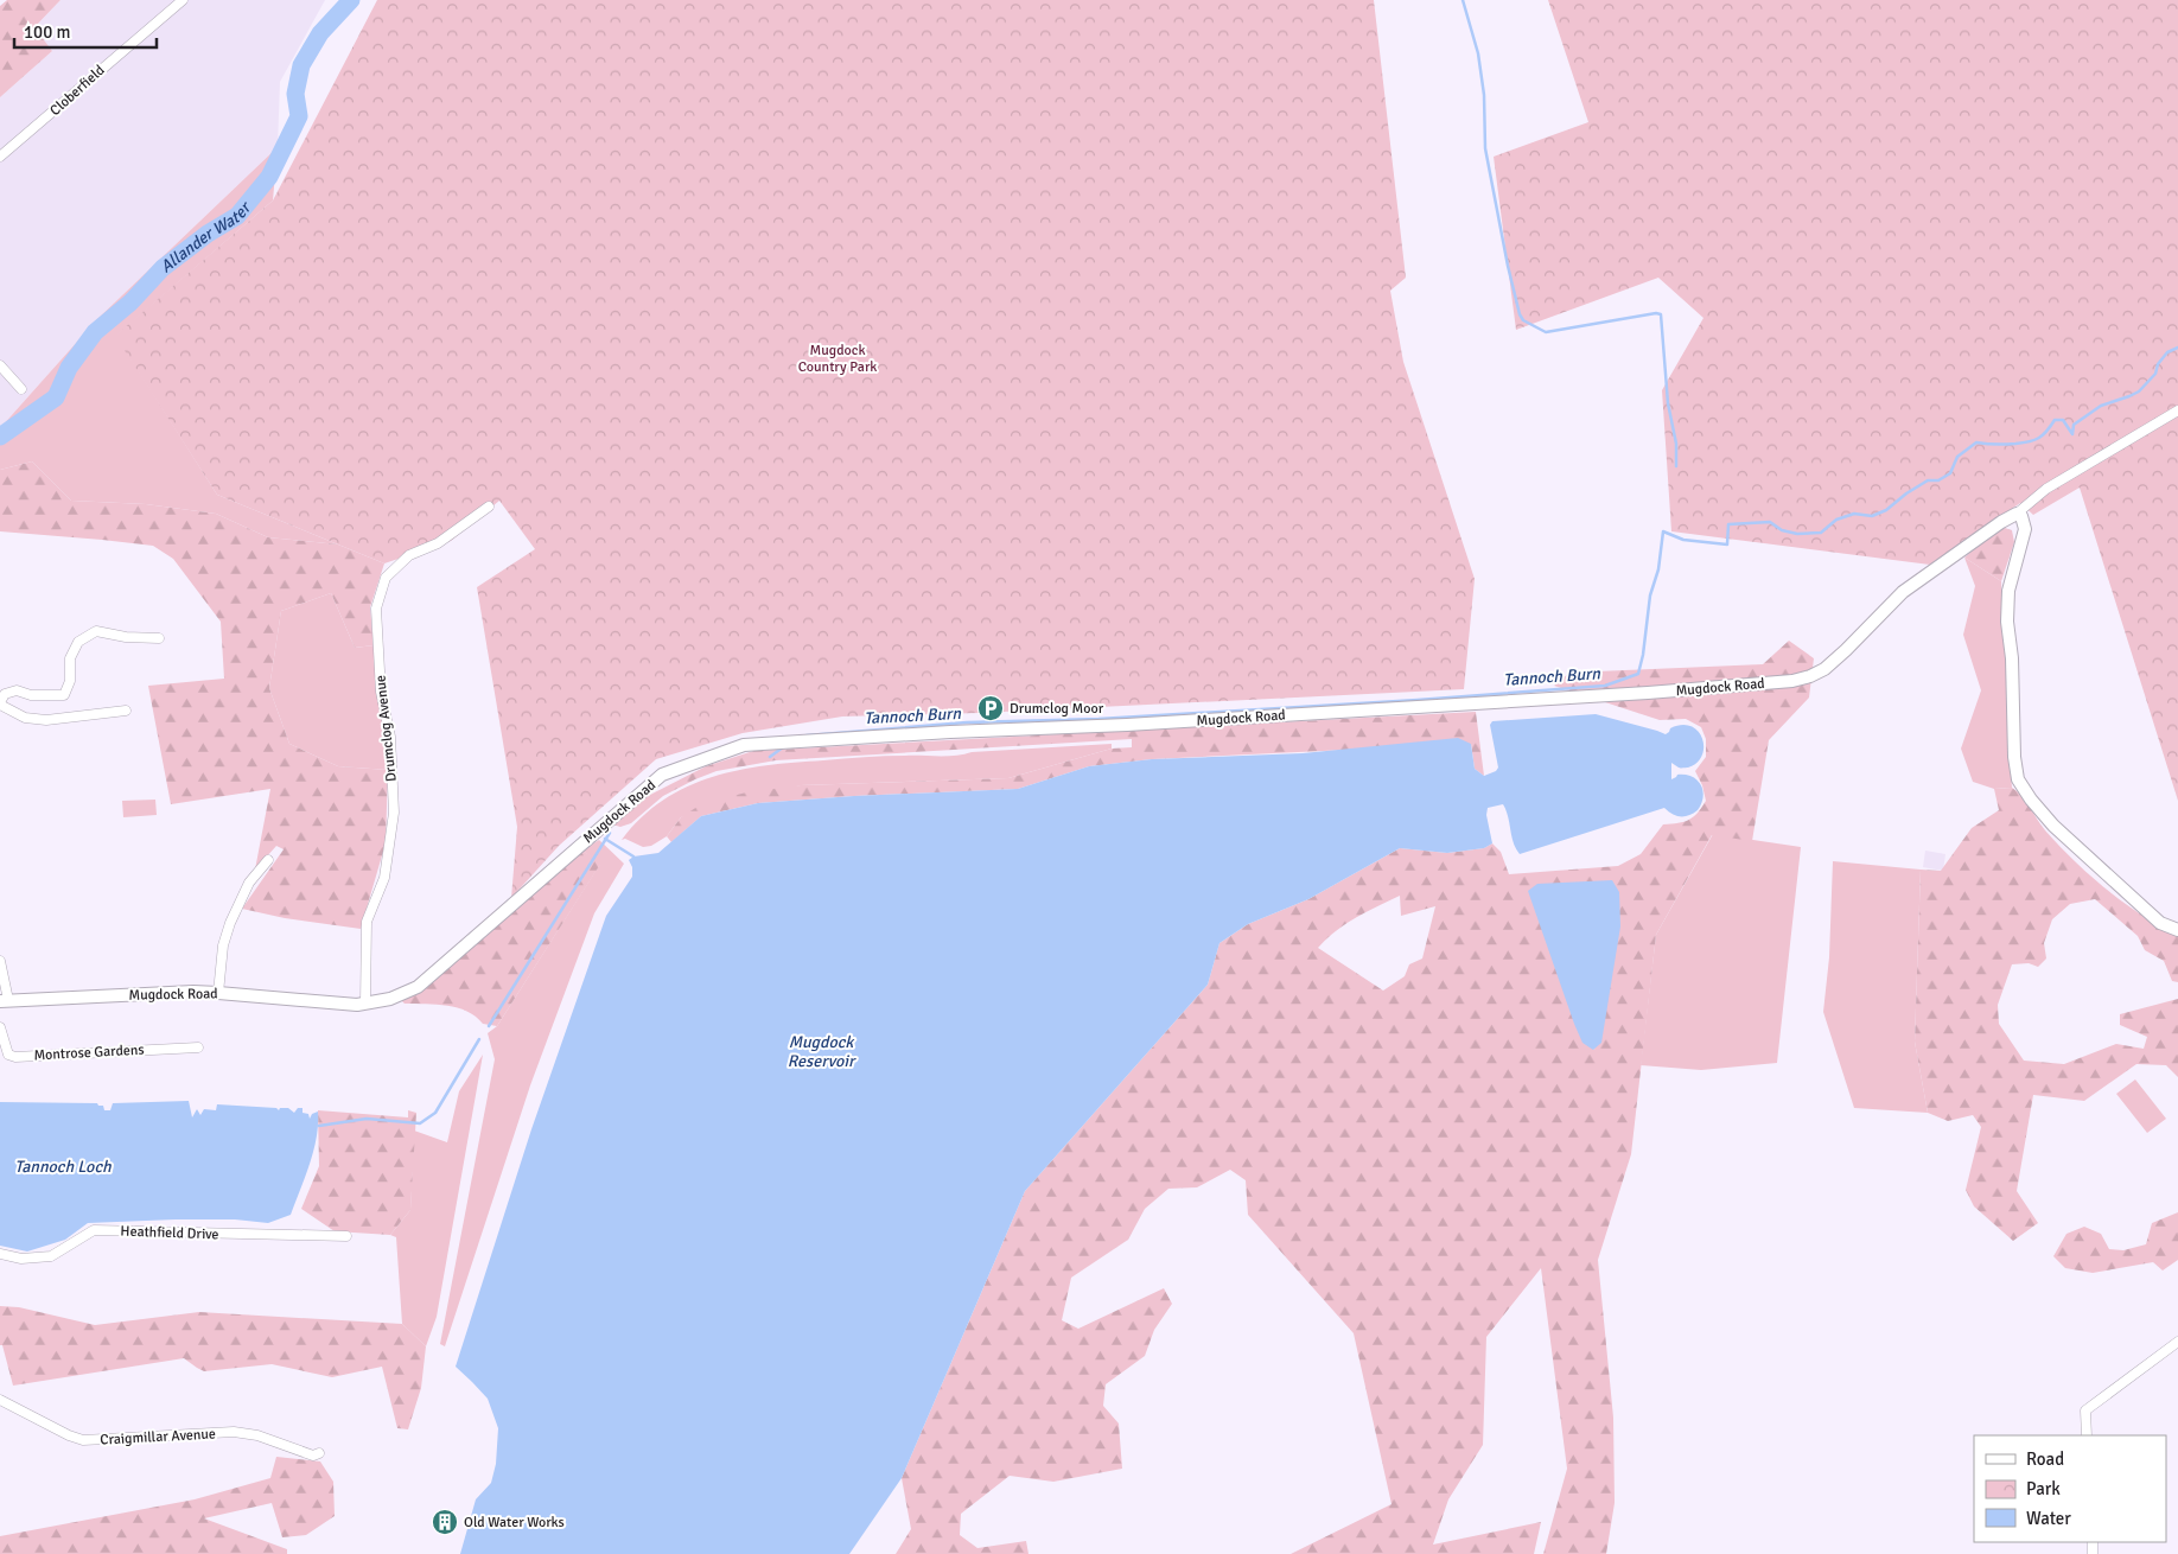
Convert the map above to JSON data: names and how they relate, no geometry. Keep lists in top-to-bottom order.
{
  "streets": {
    "street": [
      "Cloberfield",
      "Mugdock Road",
      "Drumclog Avenue",
      "Montrose Gardens",
      "Heathfield Drive",
      "Craigmillar Avenue"
    ]
  },
  "crossings": [
    ["Mugdock Road", "Drumclog Avenue"]
  ],
  "water": [
    "Allander Water",
    "Tannoch Burn",
    "Mugdock Reservoir",
    "Tannoch Loch"
  ],
  "parks": ["Mugdock Country Park"],
  "places": {
    "parking": ["Drumclog Moor"],
    "building": ["Old Water Works"]
  },
  "legend": ["Road", "Park", "Water"],
  "scale_bar": "100 m"
}
